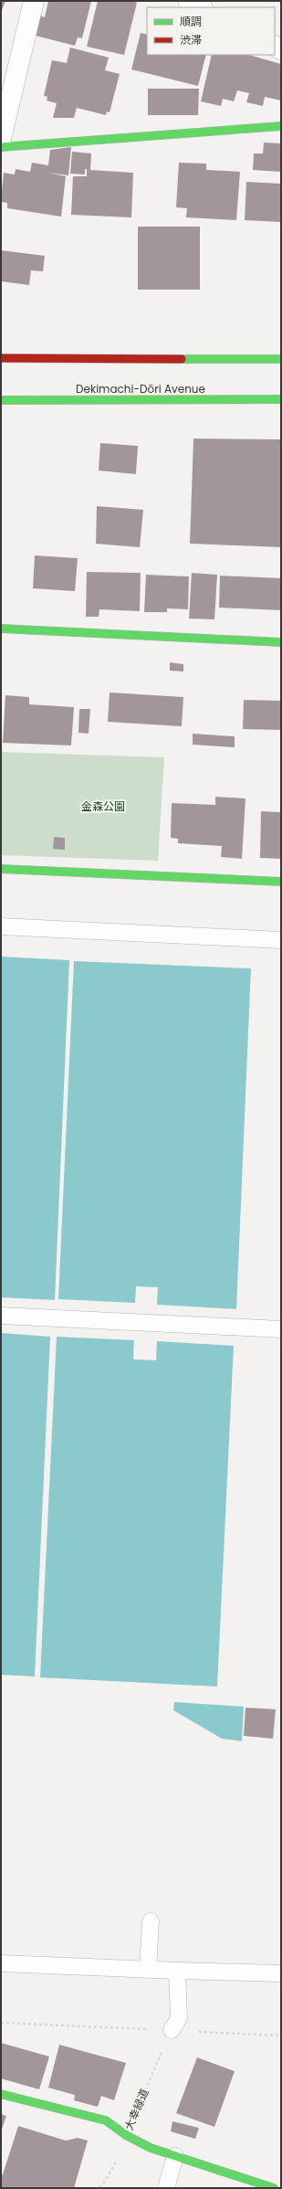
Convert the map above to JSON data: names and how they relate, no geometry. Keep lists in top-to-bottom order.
{
  "streets": {
    "street": ["Dekimachi-Dōri Avenue"],
    "path": ["大幸緑道"]
  },
  "parks": ["金森公園"],
  "legend": ["順調", "渋滞"]
}
